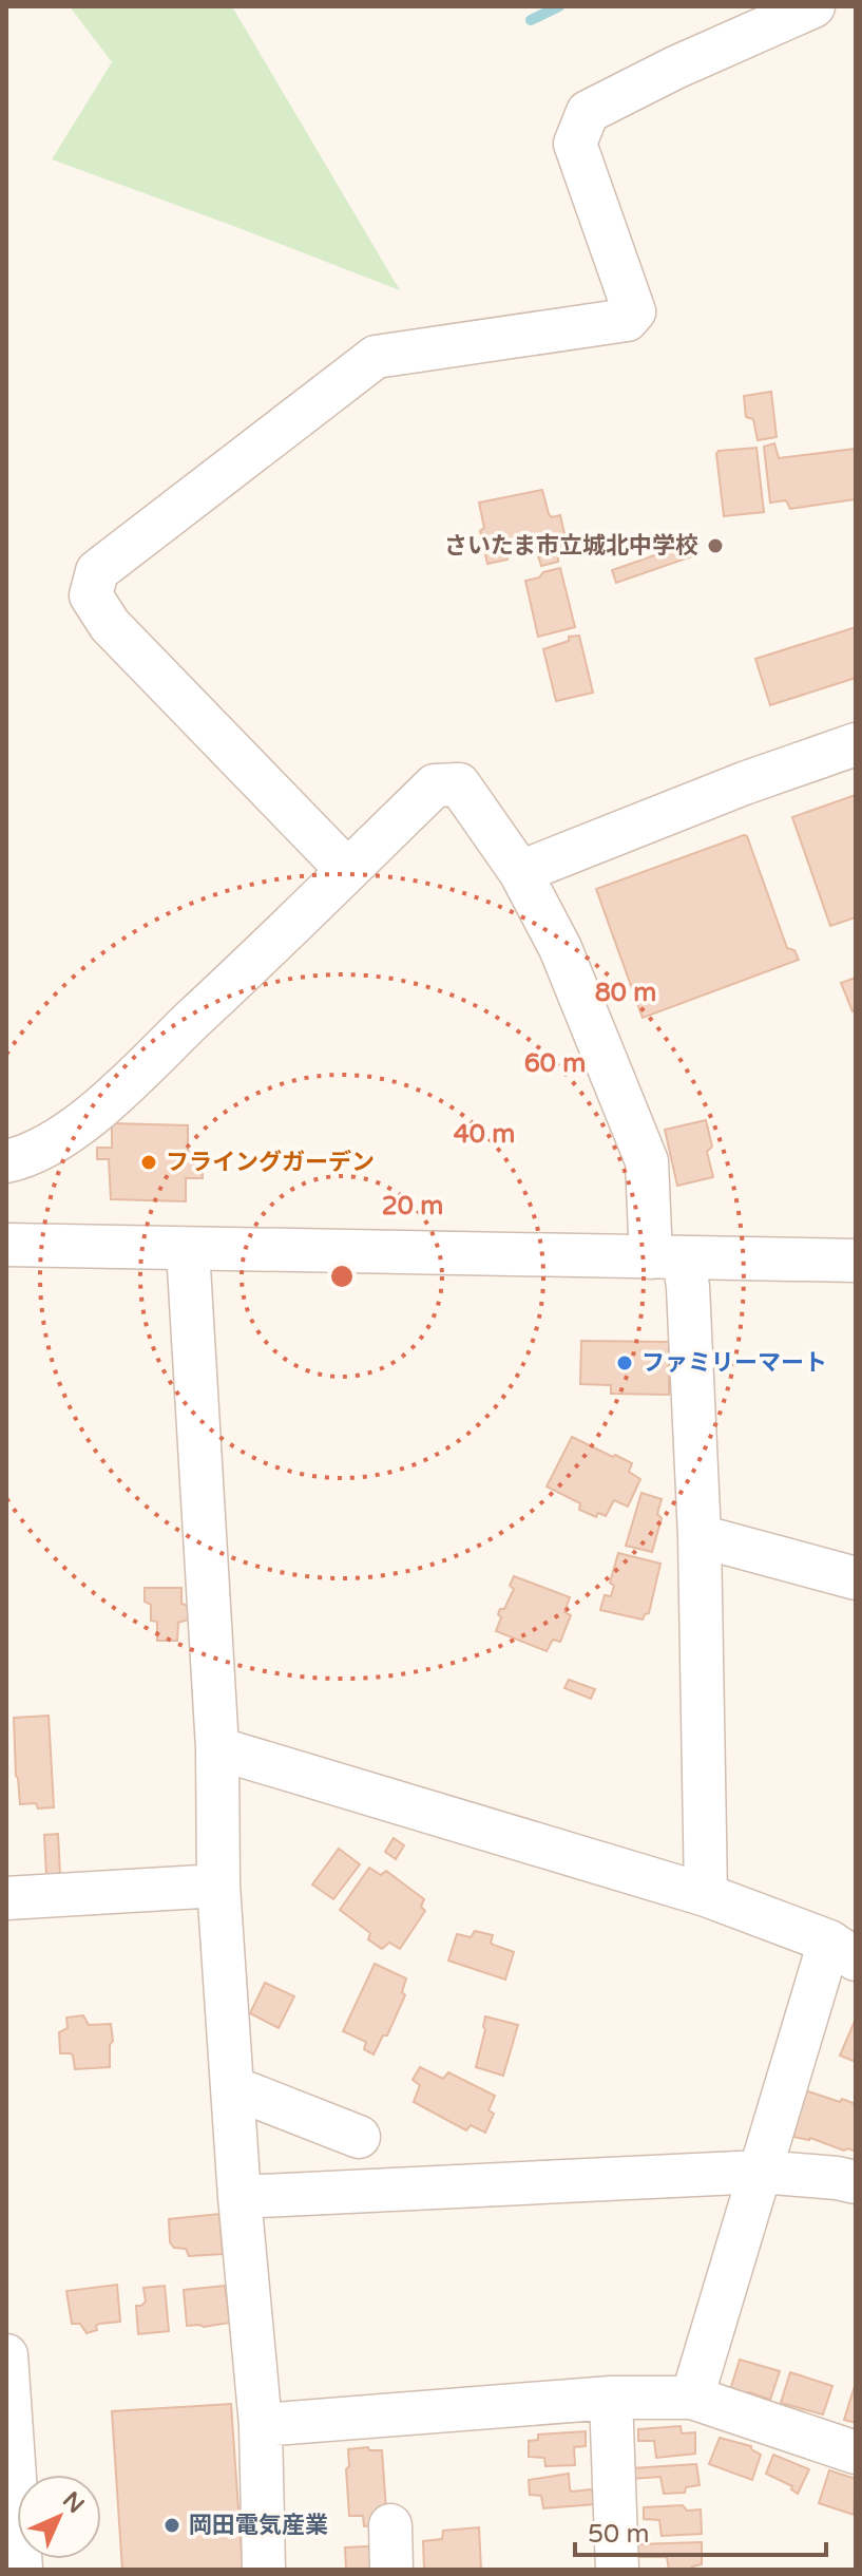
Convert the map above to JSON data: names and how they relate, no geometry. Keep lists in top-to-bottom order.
{
  "places": [
    "さいたま市立城北中学校",
    "フライングガーデン",
    "ファミリーマート",
    "岡田電気産業"
  ],
  "scale_bar": "50 m",
  "north": "top right",
  "rings": [
    "80 m",
    "60 m",
    "40 m",
    "20 m"
  ]
}
